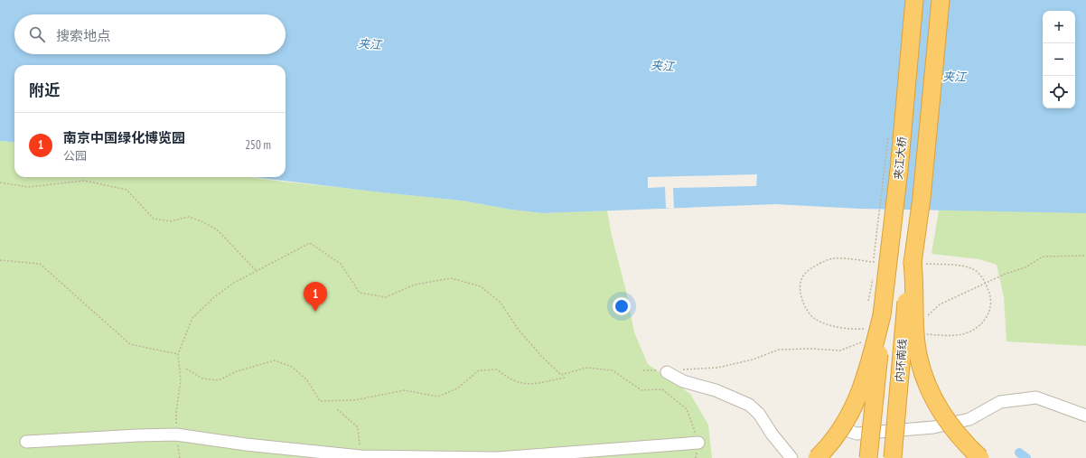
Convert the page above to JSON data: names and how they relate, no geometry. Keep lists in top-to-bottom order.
{
  "streets": {
    "highway": ["夹江大桥", "内环南线"]
  },
  "crossings": [
    ["夹江大桥", "内环南线"]
  ],
  "water": ["夹江"],
  "page": {
    "map_buttons": ["+", "−"],
    "search": "搜索地点",
    "heading": "附近",
    "list": [
      {
        "mark": "1",
        "name": "南京中国绿化博览园",
        "note": "公园",
        "value": "250 m"
      }
    ],
    "pins": "1"
  }
}
